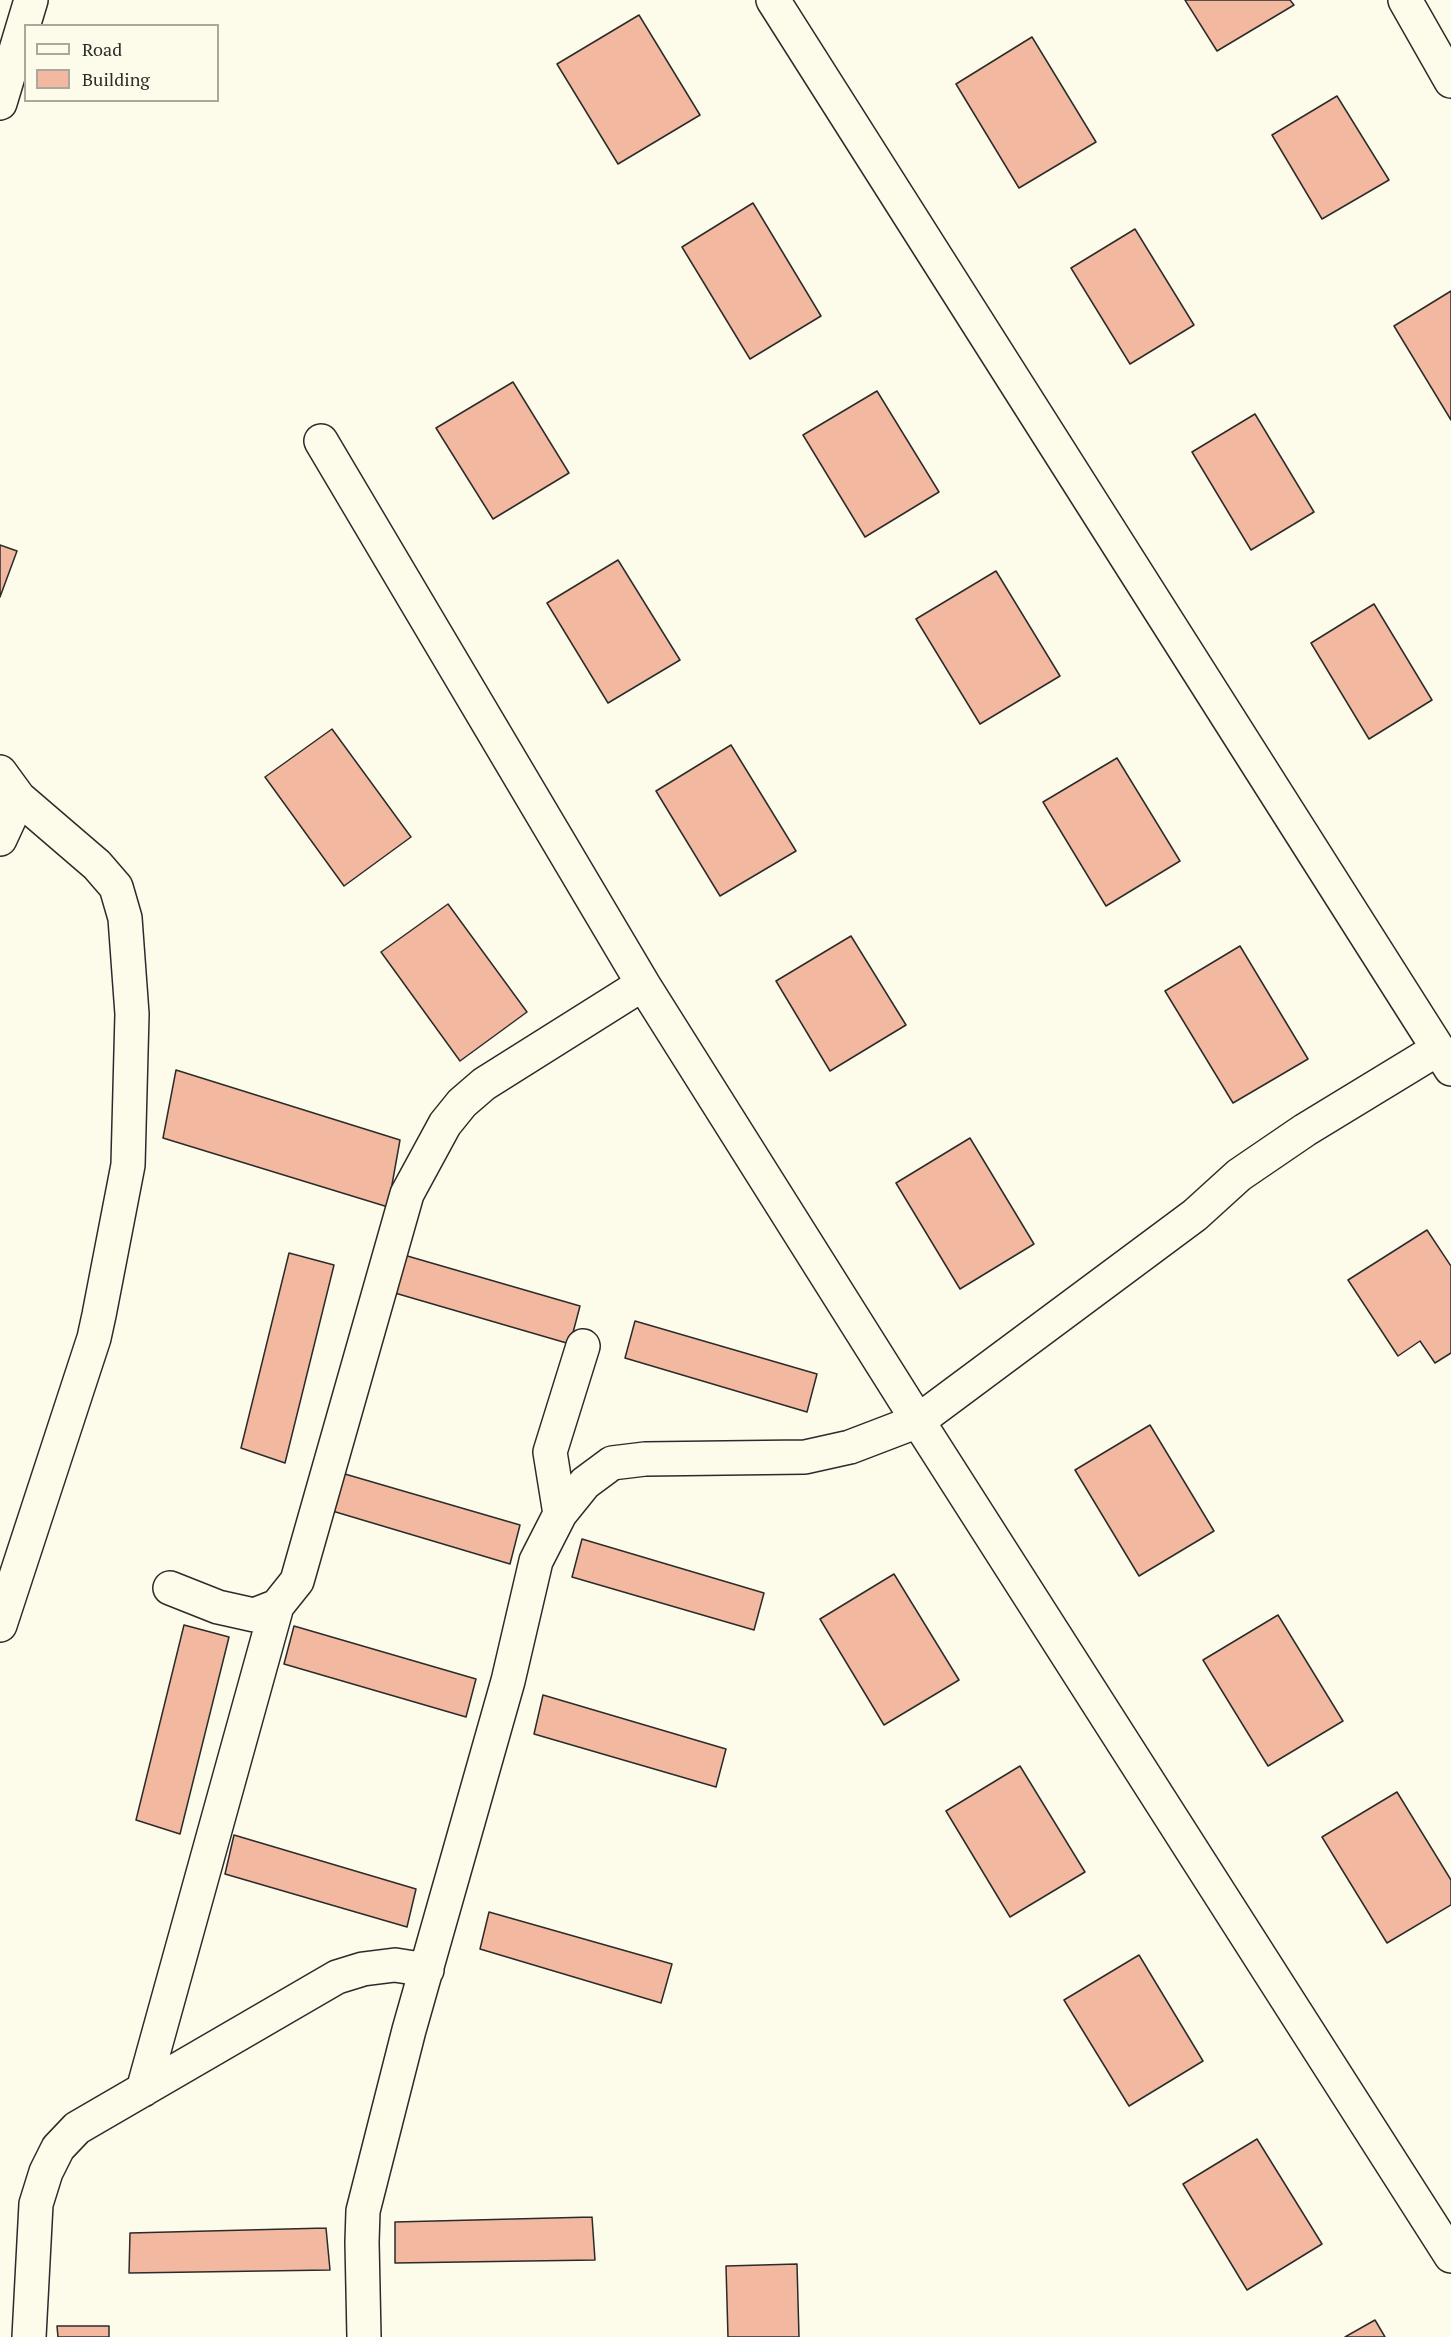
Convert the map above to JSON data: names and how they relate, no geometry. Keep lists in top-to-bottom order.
{
  "legend": ["Road", "Building"]
}
